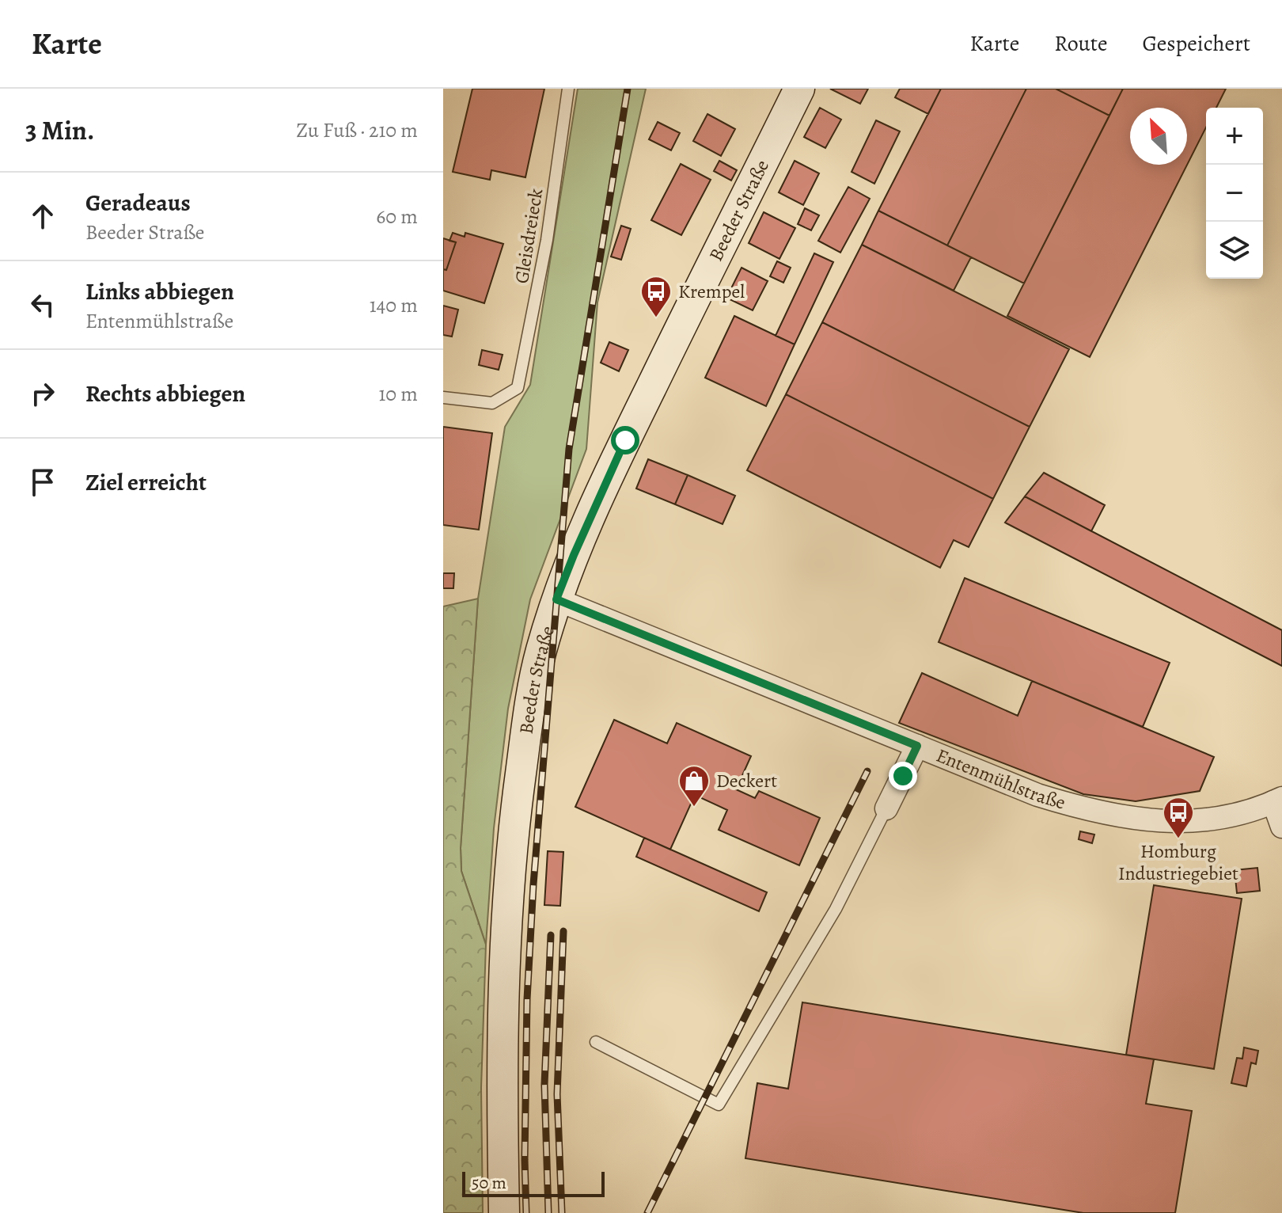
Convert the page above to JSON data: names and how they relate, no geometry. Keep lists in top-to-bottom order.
{
  "streets": {
    "street": ["Beeder Straße", "Entenmühlstraße"],
    "lane": ["Gleisdreieck"]
  },
  "crossings": [
    ["Beeder Straße", "Entenmühlstraße"]
  ],
  "places": {
    "bus stop": ["Krempel", "Homburg Industriegebiet"],
    "shop": ["Deckert"]
  },
  "scale_bar": "50 m",
  "north": "top left",
  "page": {
    "header": "Karte",
    "nav": ["Karte", "Route", "Gespeichert"],
    "heading": ["3 Min.", "Zu Fuß · 210 m"],
    "map_buttons": ["+", "−"],
    "list": [
      ["Geradeaus", "Beeder Straße", "60 m"],
      ["Links abbiegen", "Entenmühlstraße", "140 m"],
      ["Rechts abbiegen", "10 m"],
      "Ziel erreicht"
    ],
    "scale": "50 m"
  }
}
